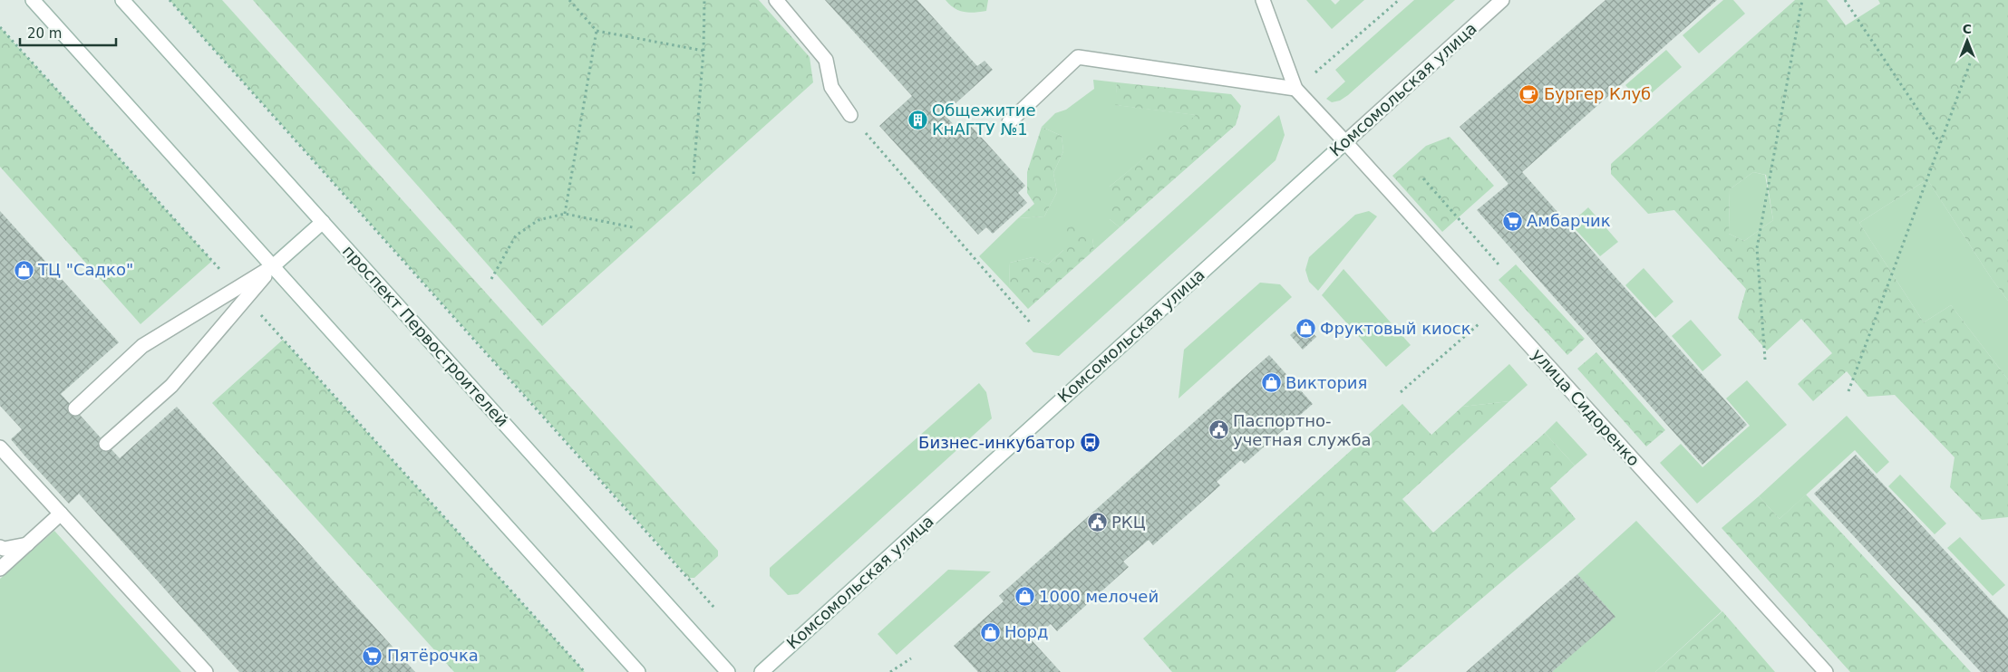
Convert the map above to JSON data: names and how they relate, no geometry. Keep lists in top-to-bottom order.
{
  "streets": {
    "main road": ["Комсомольская улица", "проспект Первостроителей", "улица Сидоренко"]
  },
  "crossings": [
    ["Комсомольская улица", "улица Сидоренко"]
  ],
  "places": {
    "cafe": ["Бургер Клуб"],
    "building": ["Общежитие КнАГТУ №1"],
    "supermarket": ["Амбарчик", "Пятёрочка"],
    "shop": [
      "ТЦ \"Садко\"",
      "Фруктовый киоск",
      "Виктория",
      "1000 мелочей",
      "Норд"
    ],
    "public building": ["Паспортно- учетная служба", "РКЦ"],
    "bus stop": ["Бизнес-инкубатор"]
  },
  "scale_bar": "20 m",
  "north": "top"
}
